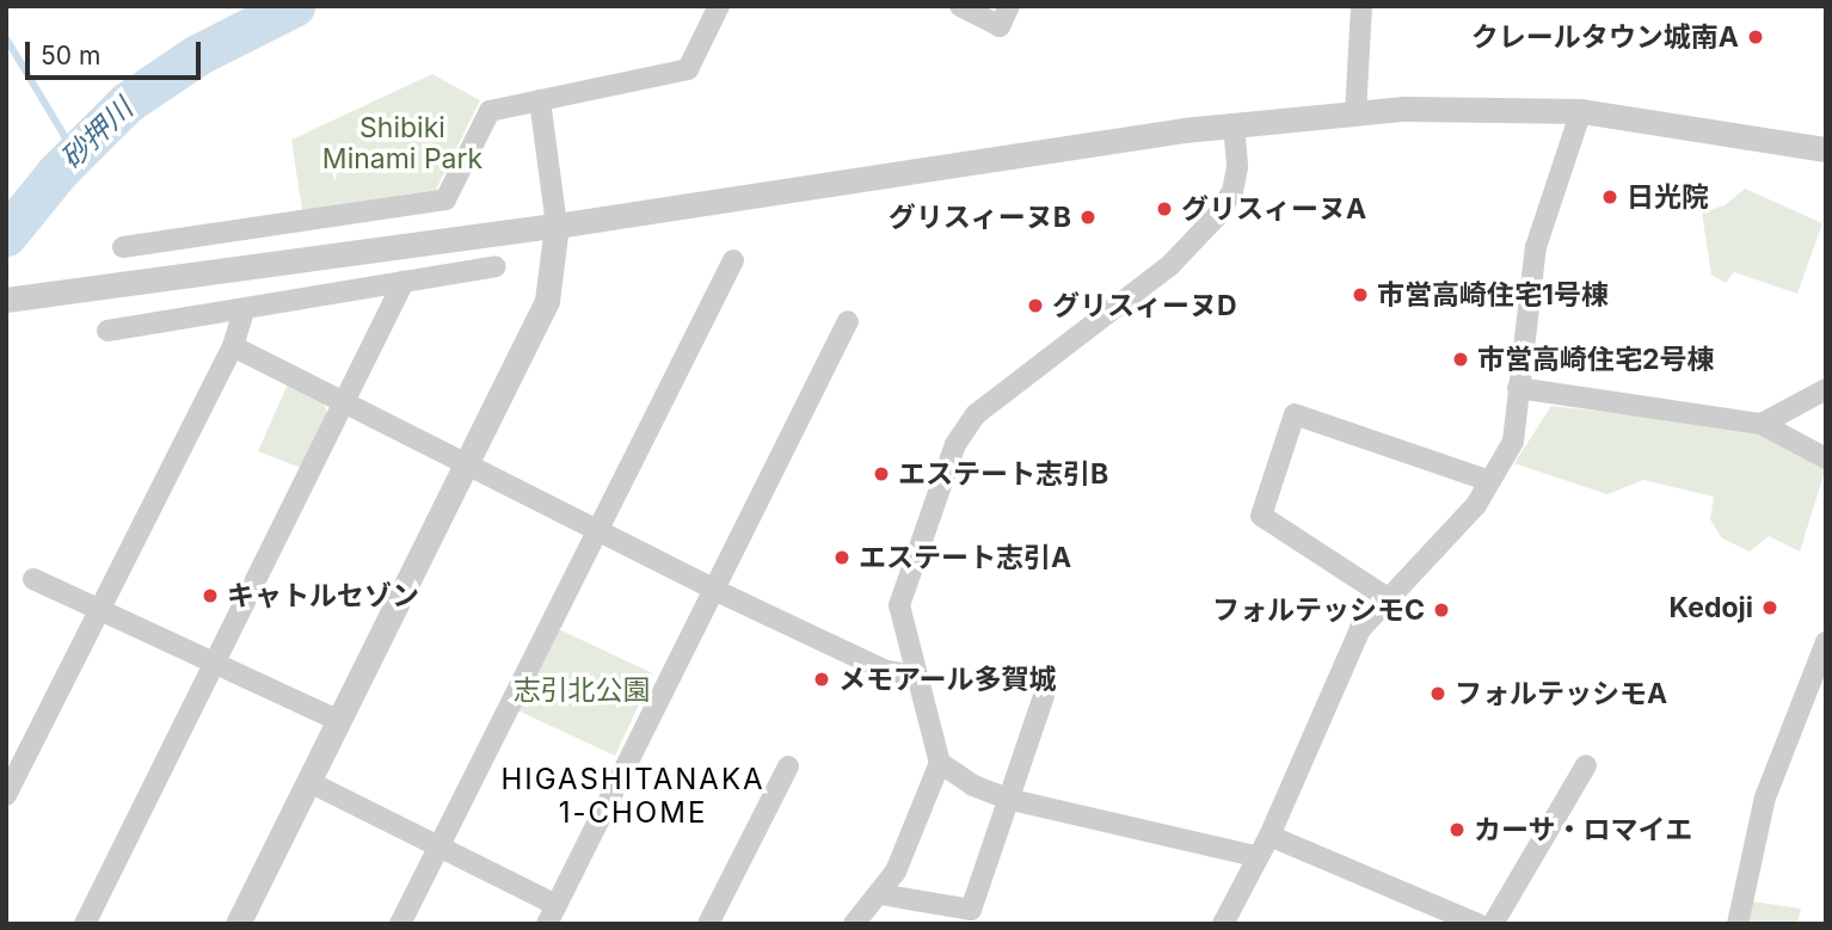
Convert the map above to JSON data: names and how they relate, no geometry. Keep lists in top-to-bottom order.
{
  "districts": ["HIGASHITANAKA 1-CHOME"],
  "water": ["砂押川"],
  "parks": ["Shibiki Minami Park", "志引北公園"],
  "places": [
    "クレールタウン城南A",
    "日光院",
    "グリスィーヌA",
    "グリスィーヌB",
    "市営高崎住宅1号棟",
    "グリスィーヌD",
    "市営高崎住宅2号棟",
    "エステート志引B",
    "エステート志引A",
    "キャトルセゾン",
    "Kedoji",
    "フォルテッシモC",
    "メモアール多賀城",
    "フォルテッシモA",
    "カーサ・ロマイエ"
  ],
  "scale_bar": "50 m"
}
